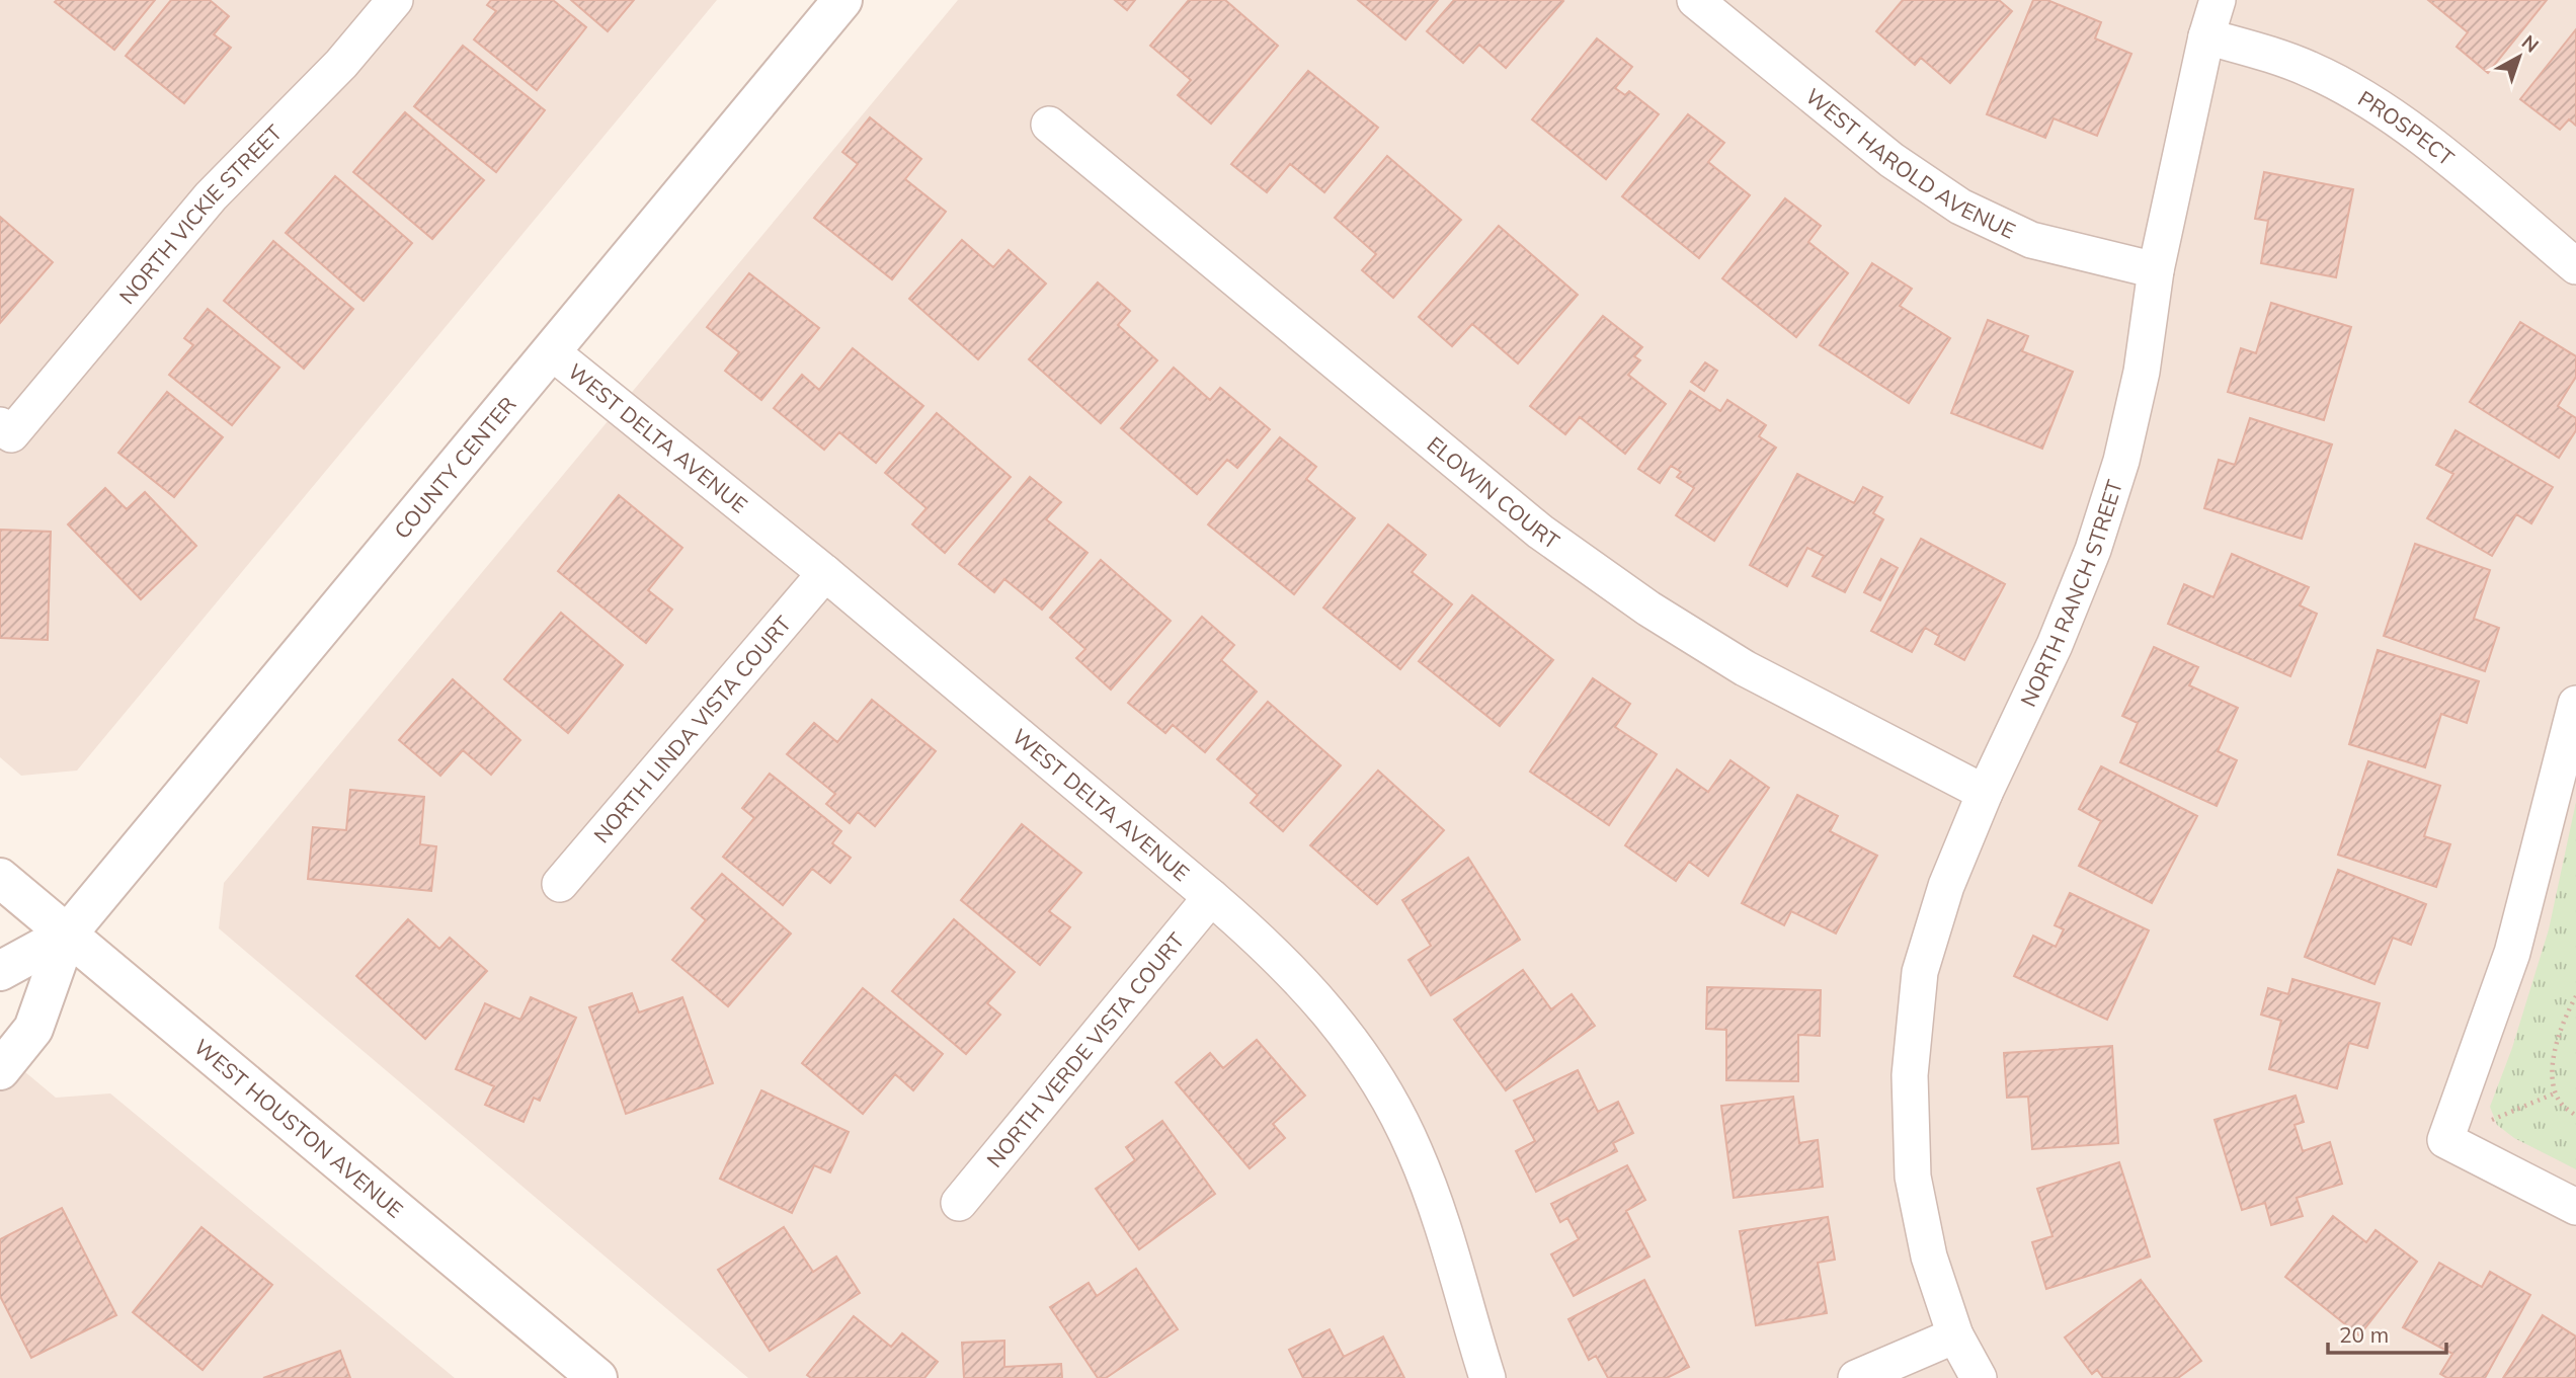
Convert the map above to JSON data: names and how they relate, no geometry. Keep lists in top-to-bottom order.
{
  "streets": {
    "street": [
      "PROSPECT",
      "WEST HAROLD AVENUE",
      "NORTH VICKIE STREET",
      "WEST DELTA AVENUE",
      "COUNTY CENTER",
      "ELOWIN COURT",
      "NORTH RANCH STREET",
      "NORTH LINDA VISTA COURT",
      "NORTH VERDE VISTA COURT",
      "WEST HOUSTON AVENUE"
    ]
  },
  "crossings": [
    ["PROSPECT", "NORTH RANCH STREET"],
    ["WEST HAROLD AVENUE", "NORTH RANCH STREET"],
    ["WEST DELTA AVENUE", "COUNTY CENTER"],
    ["WEST DELTA AVENUE", "NORTH LINDA VISTA COURT"],
    ["WEST DELTA AVENUE", "NORTH VERDE VISTA COURT"],
    ["COUNTY CENTER", "WEST HOUSTON AVENUE"],
    ["ELOWIN COURT", "NORTH RANCH STREET"]
  ],
  "scale_bar": "20 m",
  "north": "top right"
}
